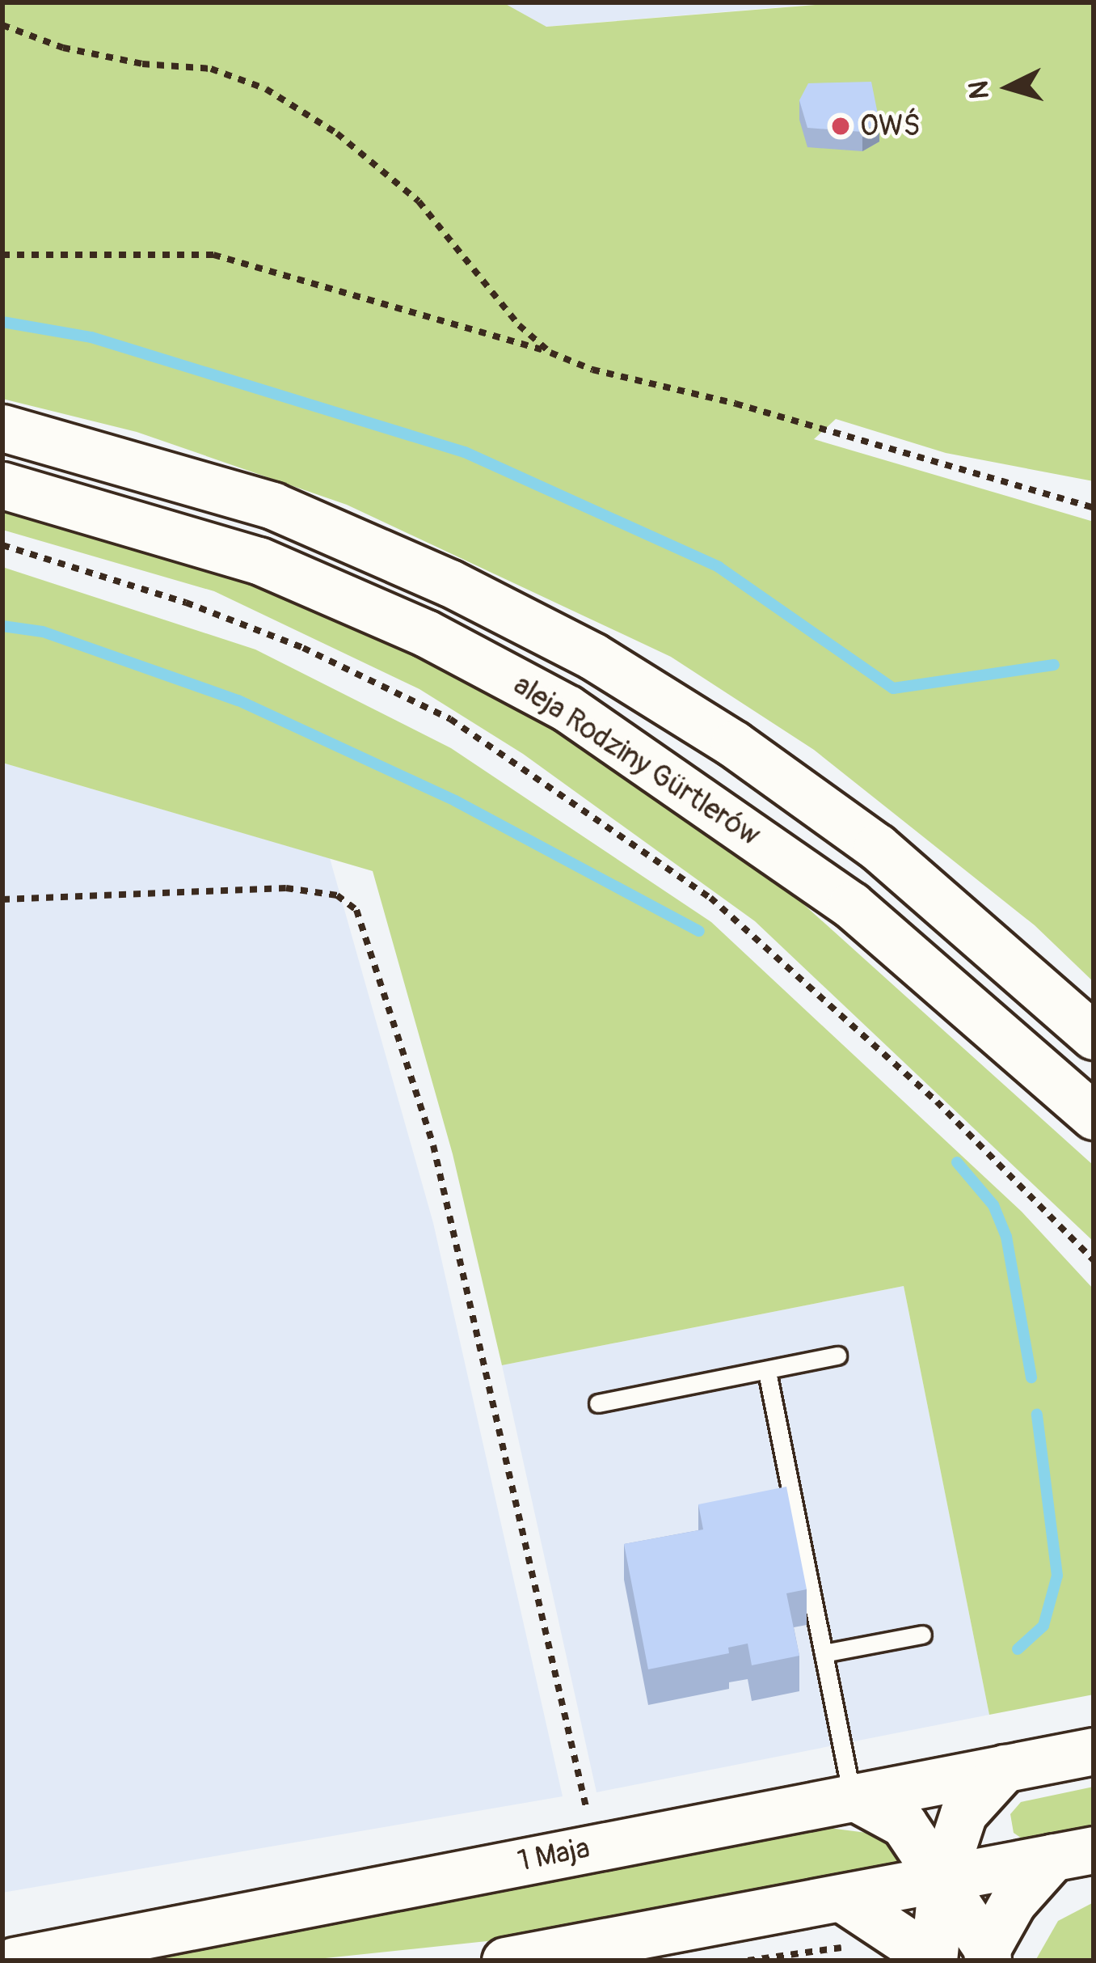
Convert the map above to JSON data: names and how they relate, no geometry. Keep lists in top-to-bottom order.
{
  "streets": {
    "main road": ["aleja Rodziny Gürtlerów", "1 Maja"]
  },
  "places": ["OWŚ"],
  "north": "left"
}
